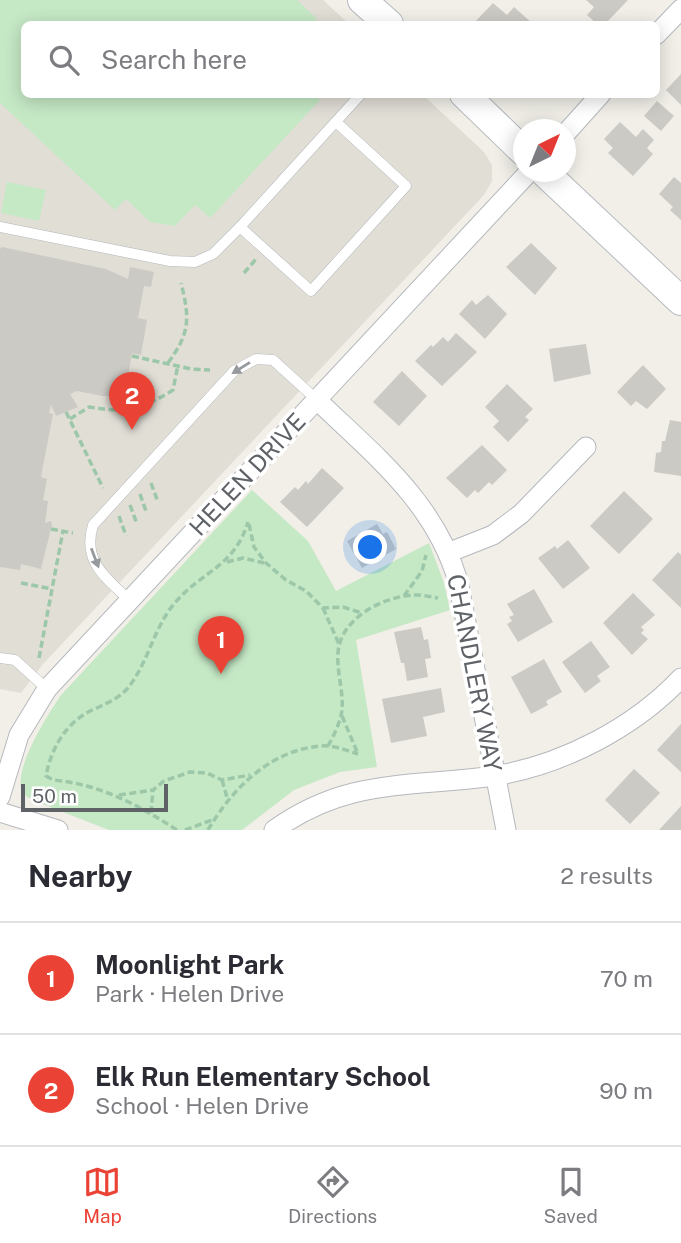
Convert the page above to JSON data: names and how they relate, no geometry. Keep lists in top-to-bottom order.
{
  "streets": {
    "street": ["HELEN DRIVE", "CHANDLERY WAY"]
  },
  "crossings": [
    ["HELEN DRIVE", "CHANDLERY WAY"]
  ],
  "scale_bar": "50 m",
  "north": "top right",
  "page": {
    "search": "Search here",
    "pins": ["2", "1"],
    "scale": "50 m",
    "heading": ["Nearby", "2 results"],
    "list": [
      {
        "mark": "1",
        "name": "Moonlight Park",
        "note": "Park · Helen Drive",
        "value": "70 m"
      },
      {
        "mark": "2",
        "name": "Elk Run Elementary School",
        "note": "School · Helen Drive",
        "value": "90 m"
      }
    ],
    "nav": ["Map", "Directions", "Saved"]
  }
}
